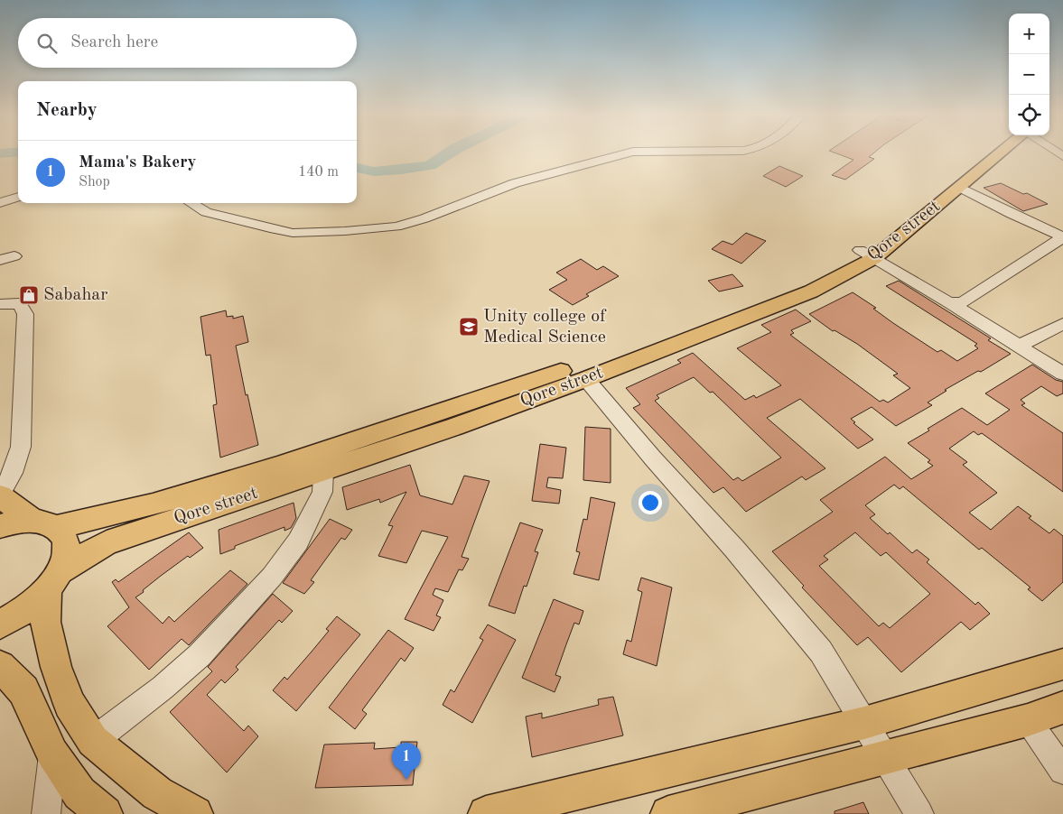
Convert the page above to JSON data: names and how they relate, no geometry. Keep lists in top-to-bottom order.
{
  "streets": {
    "main road": ["Qore street"]
  },
  "places": {
    "shop": ["Sabahar"],
    "school or university": ["Unity college of Medical Science"]
  },
  "page": {
    "map_buttons": ["+", "−"],
    "search": "Search here",
    "heading": "Nearby",
    "list": [
      {
        "mark": "1",
        "name": "Mama's Bakery",
        "note": "Shop",
        "value": "140 m"
      }
    ],
    "pins": "1"
  }
}
